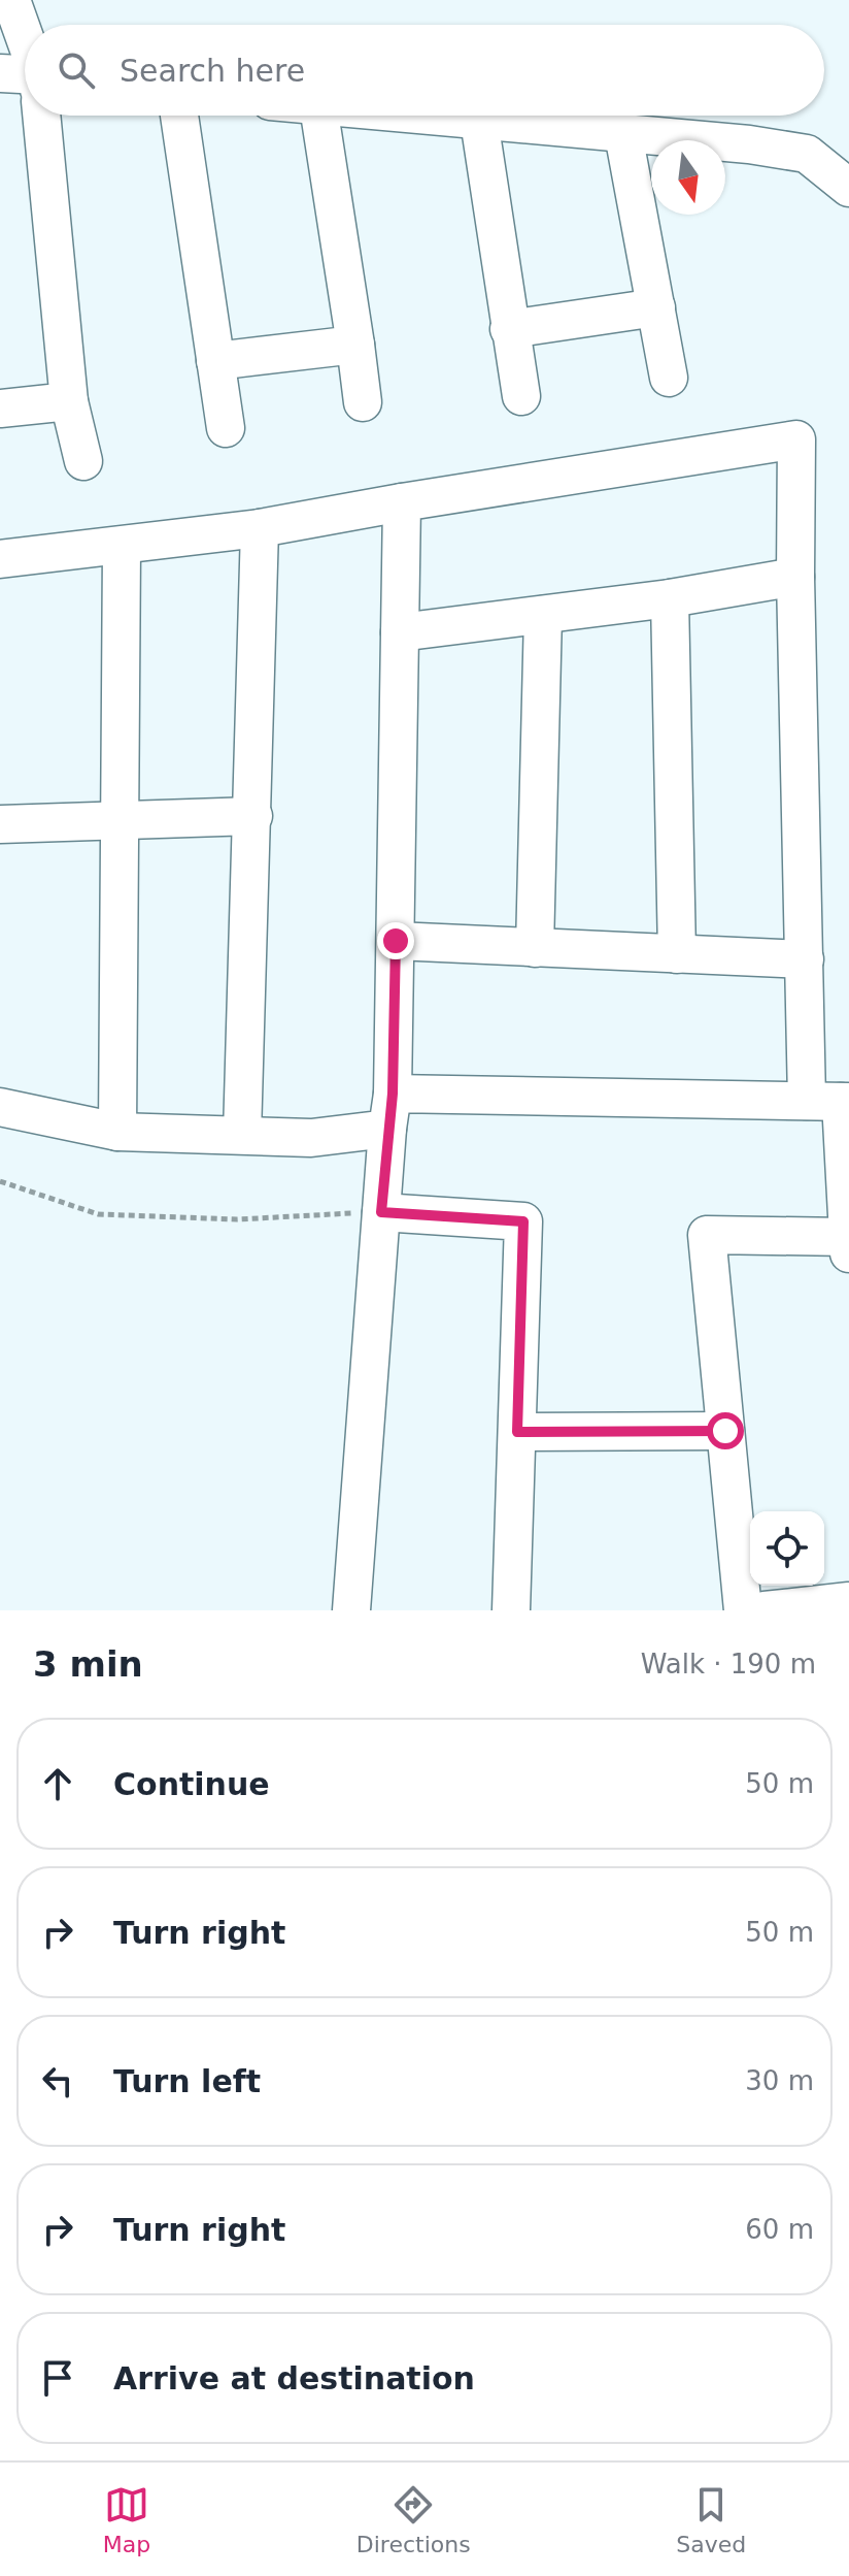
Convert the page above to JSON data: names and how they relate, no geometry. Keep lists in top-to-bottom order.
{
  "north": "bottom",
  "page": {
    "search": "Search here",
    "heading": ["3 min", "Walk · 190 m"],
    "list": [
      ["Continue", "50 m"],
      ["Turn right", "50 m"],
      ["Turn left", "30 m"],
      ["Turn right", "60 m"],
      "Arrive at destination"
    ],
    "nav": ["Map", "Directions", "Saved"]
  }
}
